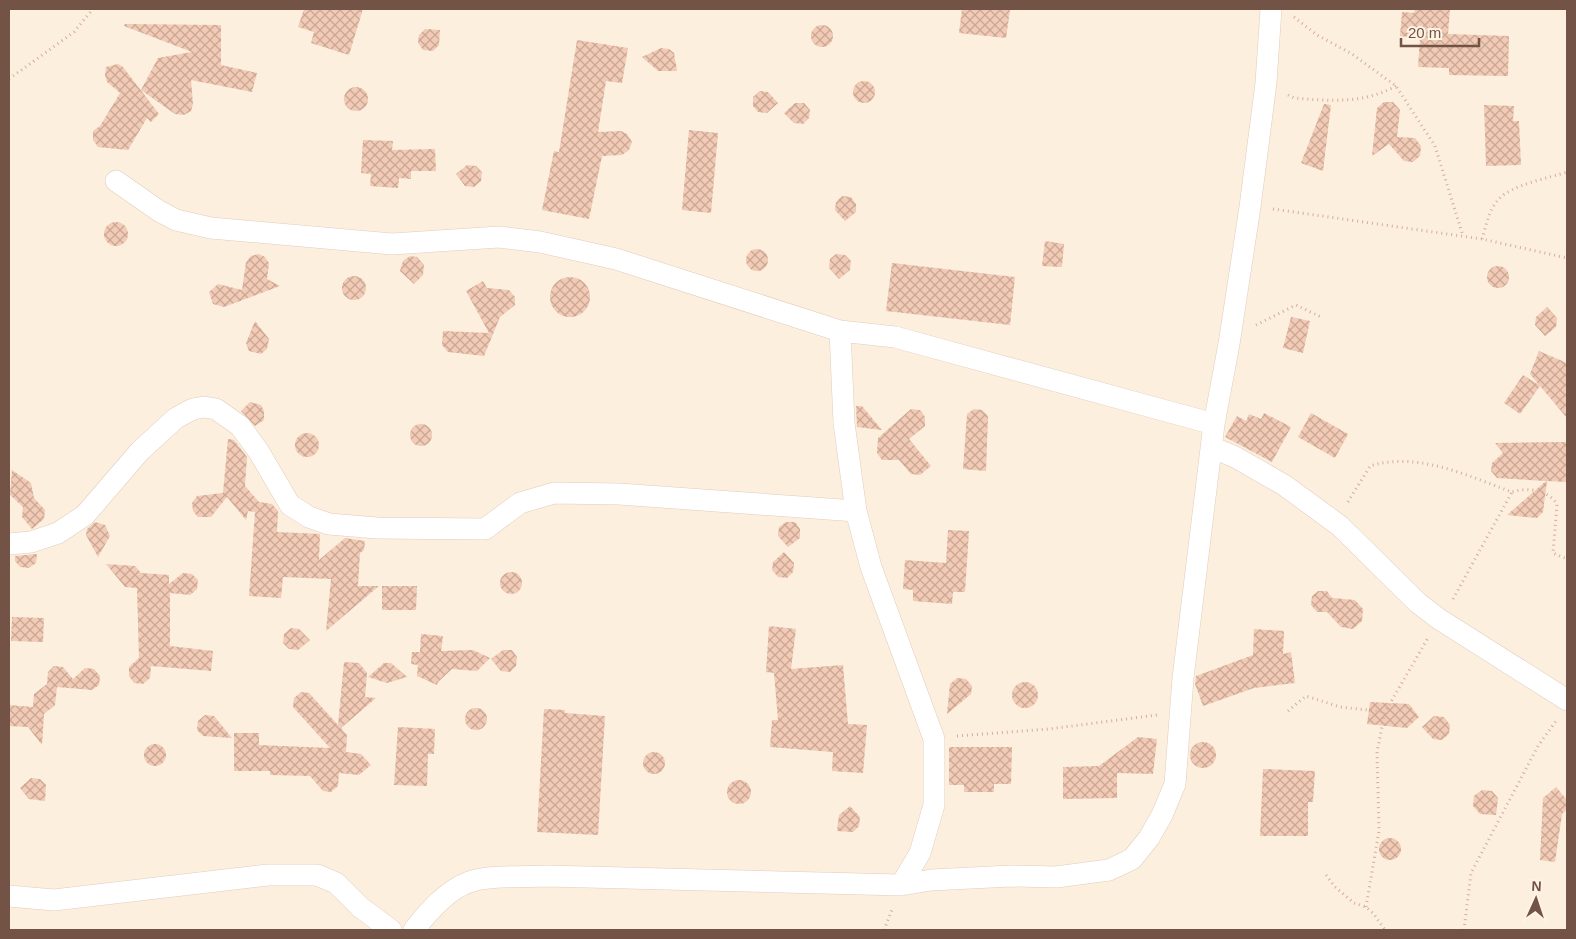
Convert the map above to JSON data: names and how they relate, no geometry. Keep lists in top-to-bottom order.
{
  "scale_bar": "20 m",
  "north": "top"
}
